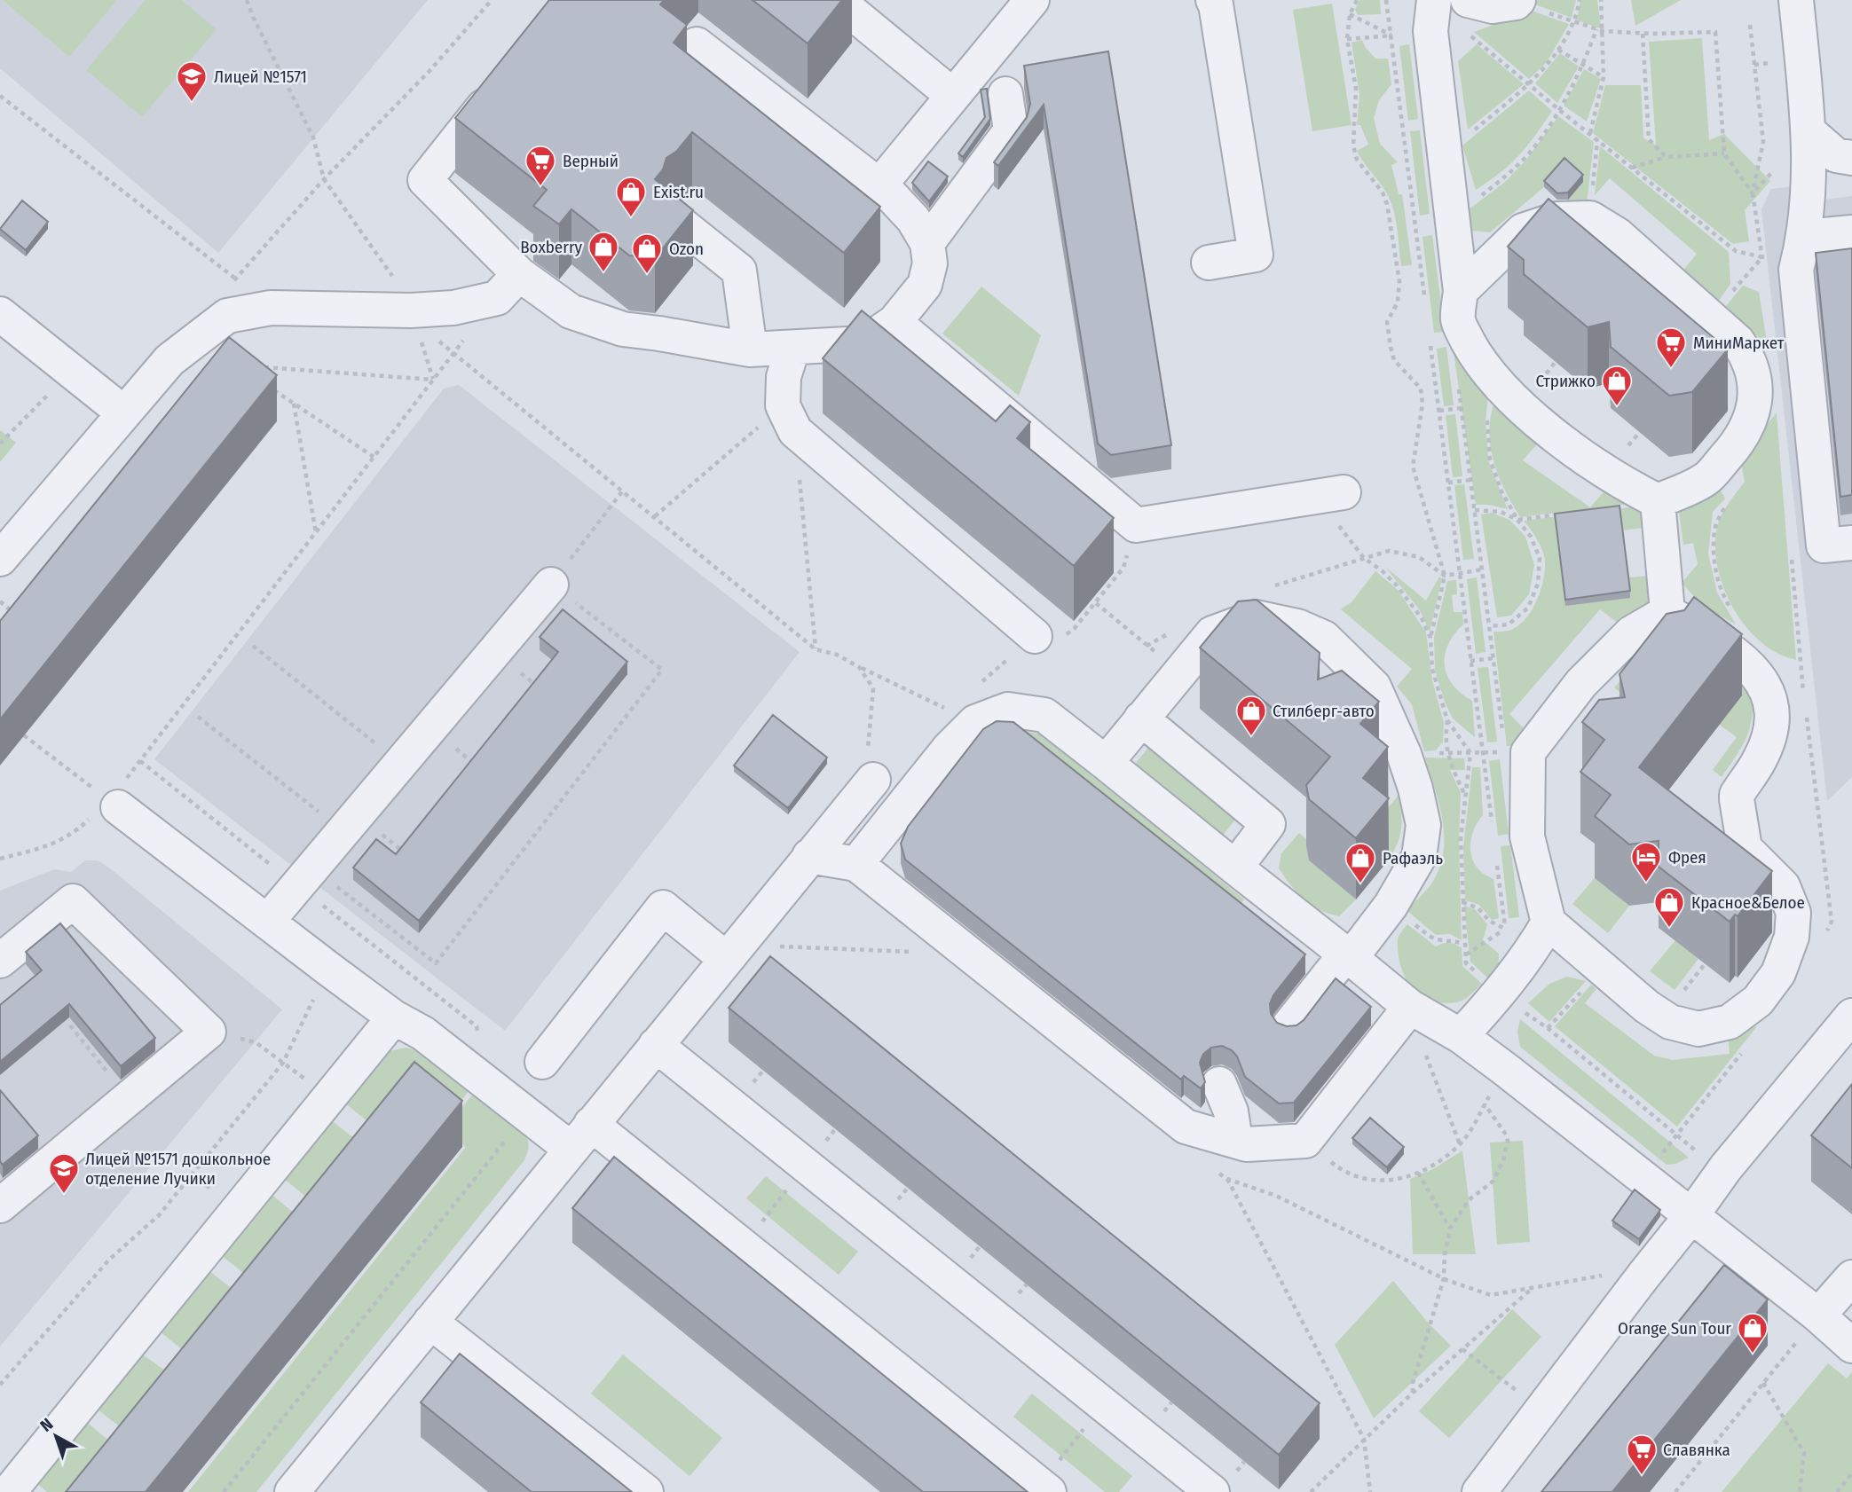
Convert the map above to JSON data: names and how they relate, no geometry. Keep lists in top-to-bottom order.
{
  "places": {
    "school or university": ["Лицей №1571", "Лицей №1571 дошкольное отделение Лучики"],
    "supermarket": ["Верный", "МиниМаркет", "Славянка"],
    "shop": [
      "Exist.ru",
      "Boxberry",
      "Ozon",
      "Стрижко",
      "Стилберг-авто",
      "Рафаэль",
      "Красное&Белое",
      "Orange Sun Tour"
    ],
    "hotel": ["Фрея"]
  },
  "north": "top left"
}
